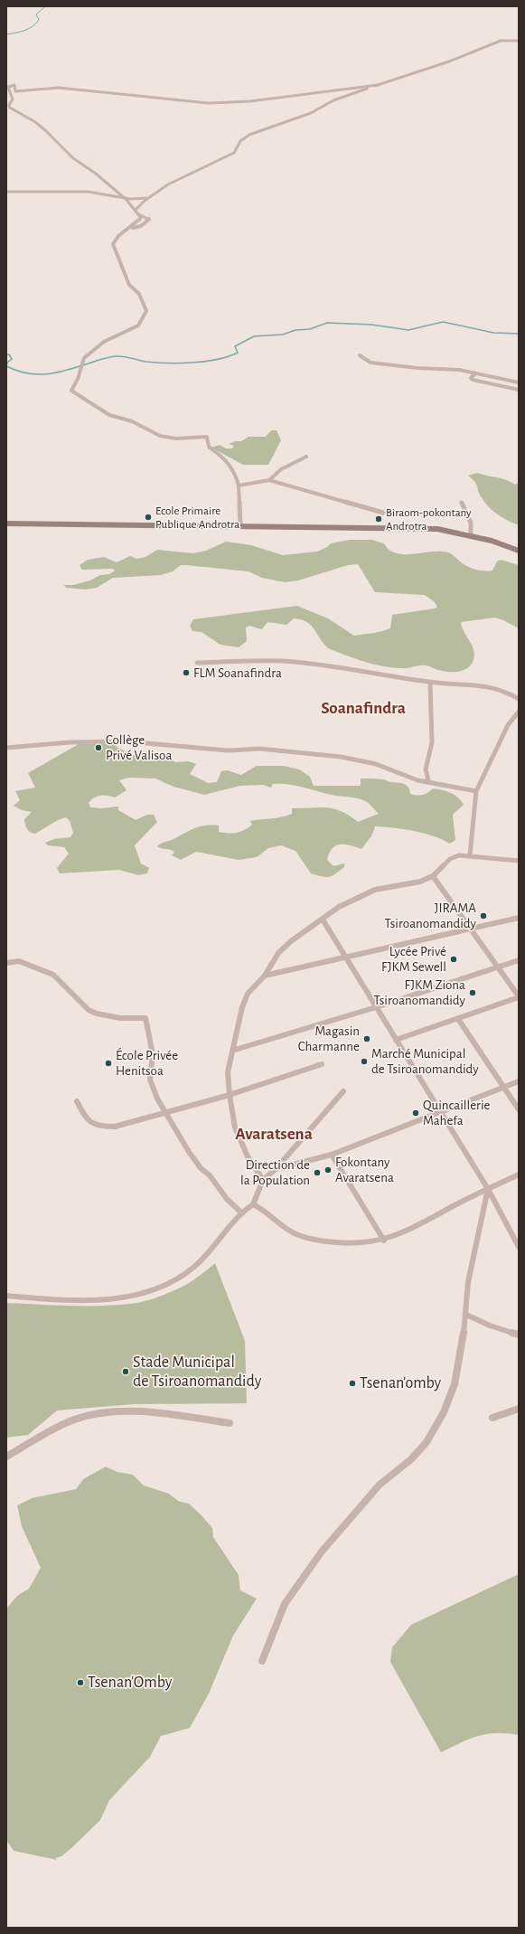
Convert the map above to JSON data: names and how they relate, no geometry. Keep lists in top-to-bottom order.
{
  "districts": ["Soanafindra", "Avaratsena"],
  "places": [
    "Ecole Primaire Publique Androtra",
    "Biraom-pokontany Androtra",
    "FLM Soanafindra",
    "Collège Privé Valisoa",
    "JIRAMA Tsiroanomandidy",
    "Lycée Privé FJKM Sewell",
    "FJKM Ziona Tsiroanomandidy",
    "Magasin Charmanne",
    "Marché Municipal de Tsiroanomandidy",
    "École Privée Henitsoa",
    "Quincaillerie Mahefa",
    "Fokontany Avaratsena",
    "Direction de la Population",
    "Stade Municipal de Tsiroanomandidy",
    "Tsenan'omby",
    "Tsenan'Omby"
  ]
}
